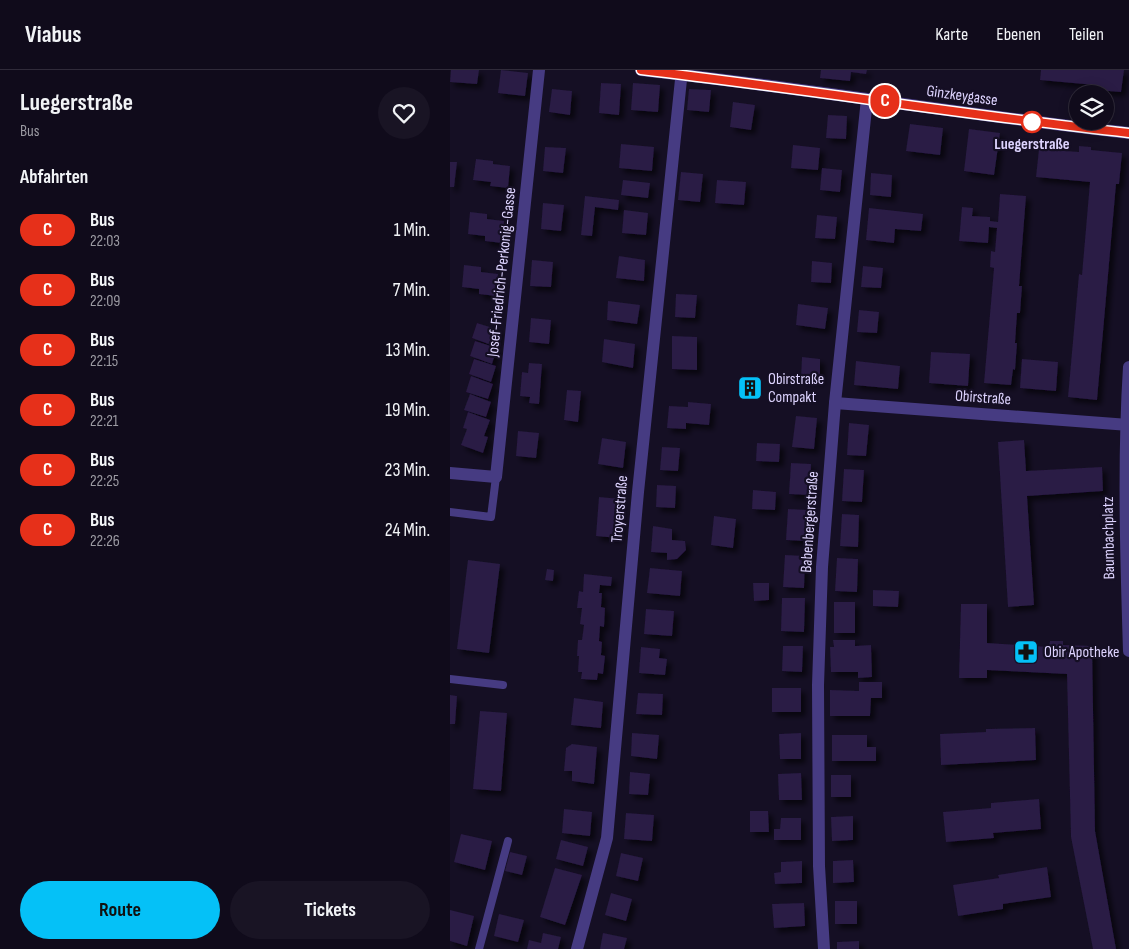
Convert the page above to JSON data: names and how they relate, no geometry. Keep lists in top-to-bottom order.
{
  "streets": {
    "street": [
      "Ginzkeygasse",
      "Josef-Friedrich-Perkonig-Gasse",
      "Obirstraße",
      "Troyerstraße",
      "Babenbergerstraße",
      "Baumbachplatz"
    ]
  },
  "crossings": [
    ["Ginzkeygasse", "Troyerstraße"],
    ["Ginzkeygasse", "Babenbergerstraße"],
    ["Obirstraße", "Babenbergerstraße"],
    ["Obirstraße", "Baumbachplatz"]
  ],
  "places": {
    "other": ["Luegerstraße"],
    "building": ["Obirstraße Compakt"],
    "pharmacy": ["Obir Apotheke"]
  },
  "lines": ["bus line C"],
  "page": {
    "header": "Viabus",
    "nav": ["Karte", "Ebenen", "Teilen"],
    "heading": [
      ["Luegerstraße", "Bus"],
      "Abfahrten"
    ],
    "on_map": "C",
    "list": [
      {
        "mark": "C",
        "name": "Bus",
        "note": "22:03",
        "value": "1 Min."
      },
      {
        "mark": "C",
        "name": "Bus",
        "note": "22:09",
        "value": "7 Min."
      },
      {
        "mark": "C",
        "name": "Bus",
        "note": "22:15",
        "value": "13 Min."
      },
      {
        "mark": "C",
        "name": "Bus",
        "note": "22:21",
        "value": "19 Min."
      },
      {
        "mark": "C",
        "name": "Bus",
        "note": "22:25",
        "value": "23 Min."
      },
      {
        "mark": "C",
        "name": "Bus",
        "note": "22:26",
        "value": "24 Min."
      }
    ],
    "buttons": ["Route", "Tickets"]
  }
}
